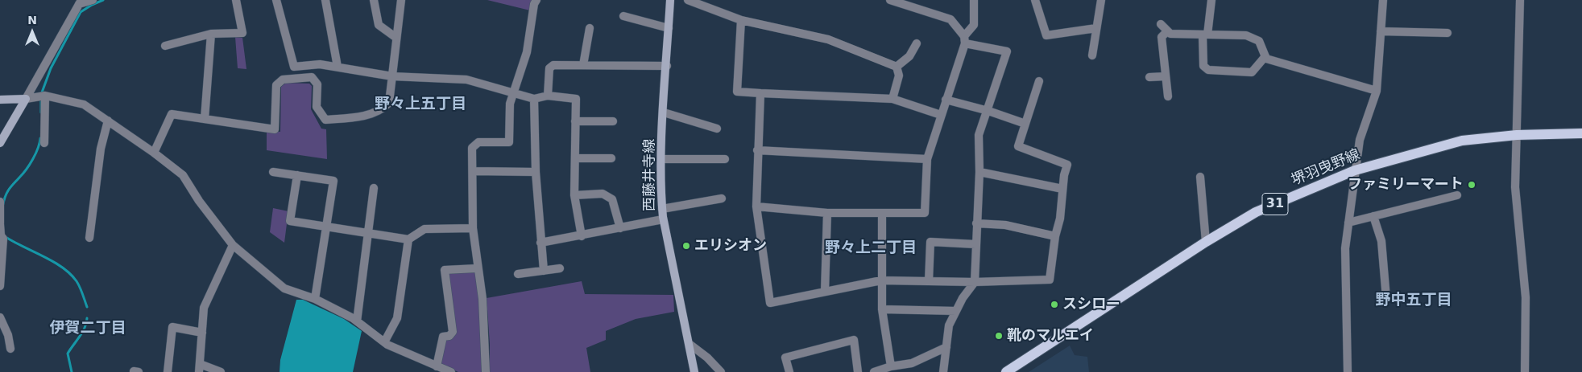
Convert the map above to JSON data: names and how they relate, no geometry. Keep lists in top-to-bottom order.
{
  "streets": {
    "main road": ["堺羽曳野線", "西藤井寺線", "31"]
  },
  "districts": [
    "野々上五丁目",
    "野々上二丁目",
    "野中五丁目",
    "伊賀二丁目"
  ],
  "places": [
    "ファミリーマート",
    "エリシオン",
    "スシロー",
    "靴のマルエイ"
  ],
  "north": "top"
}
